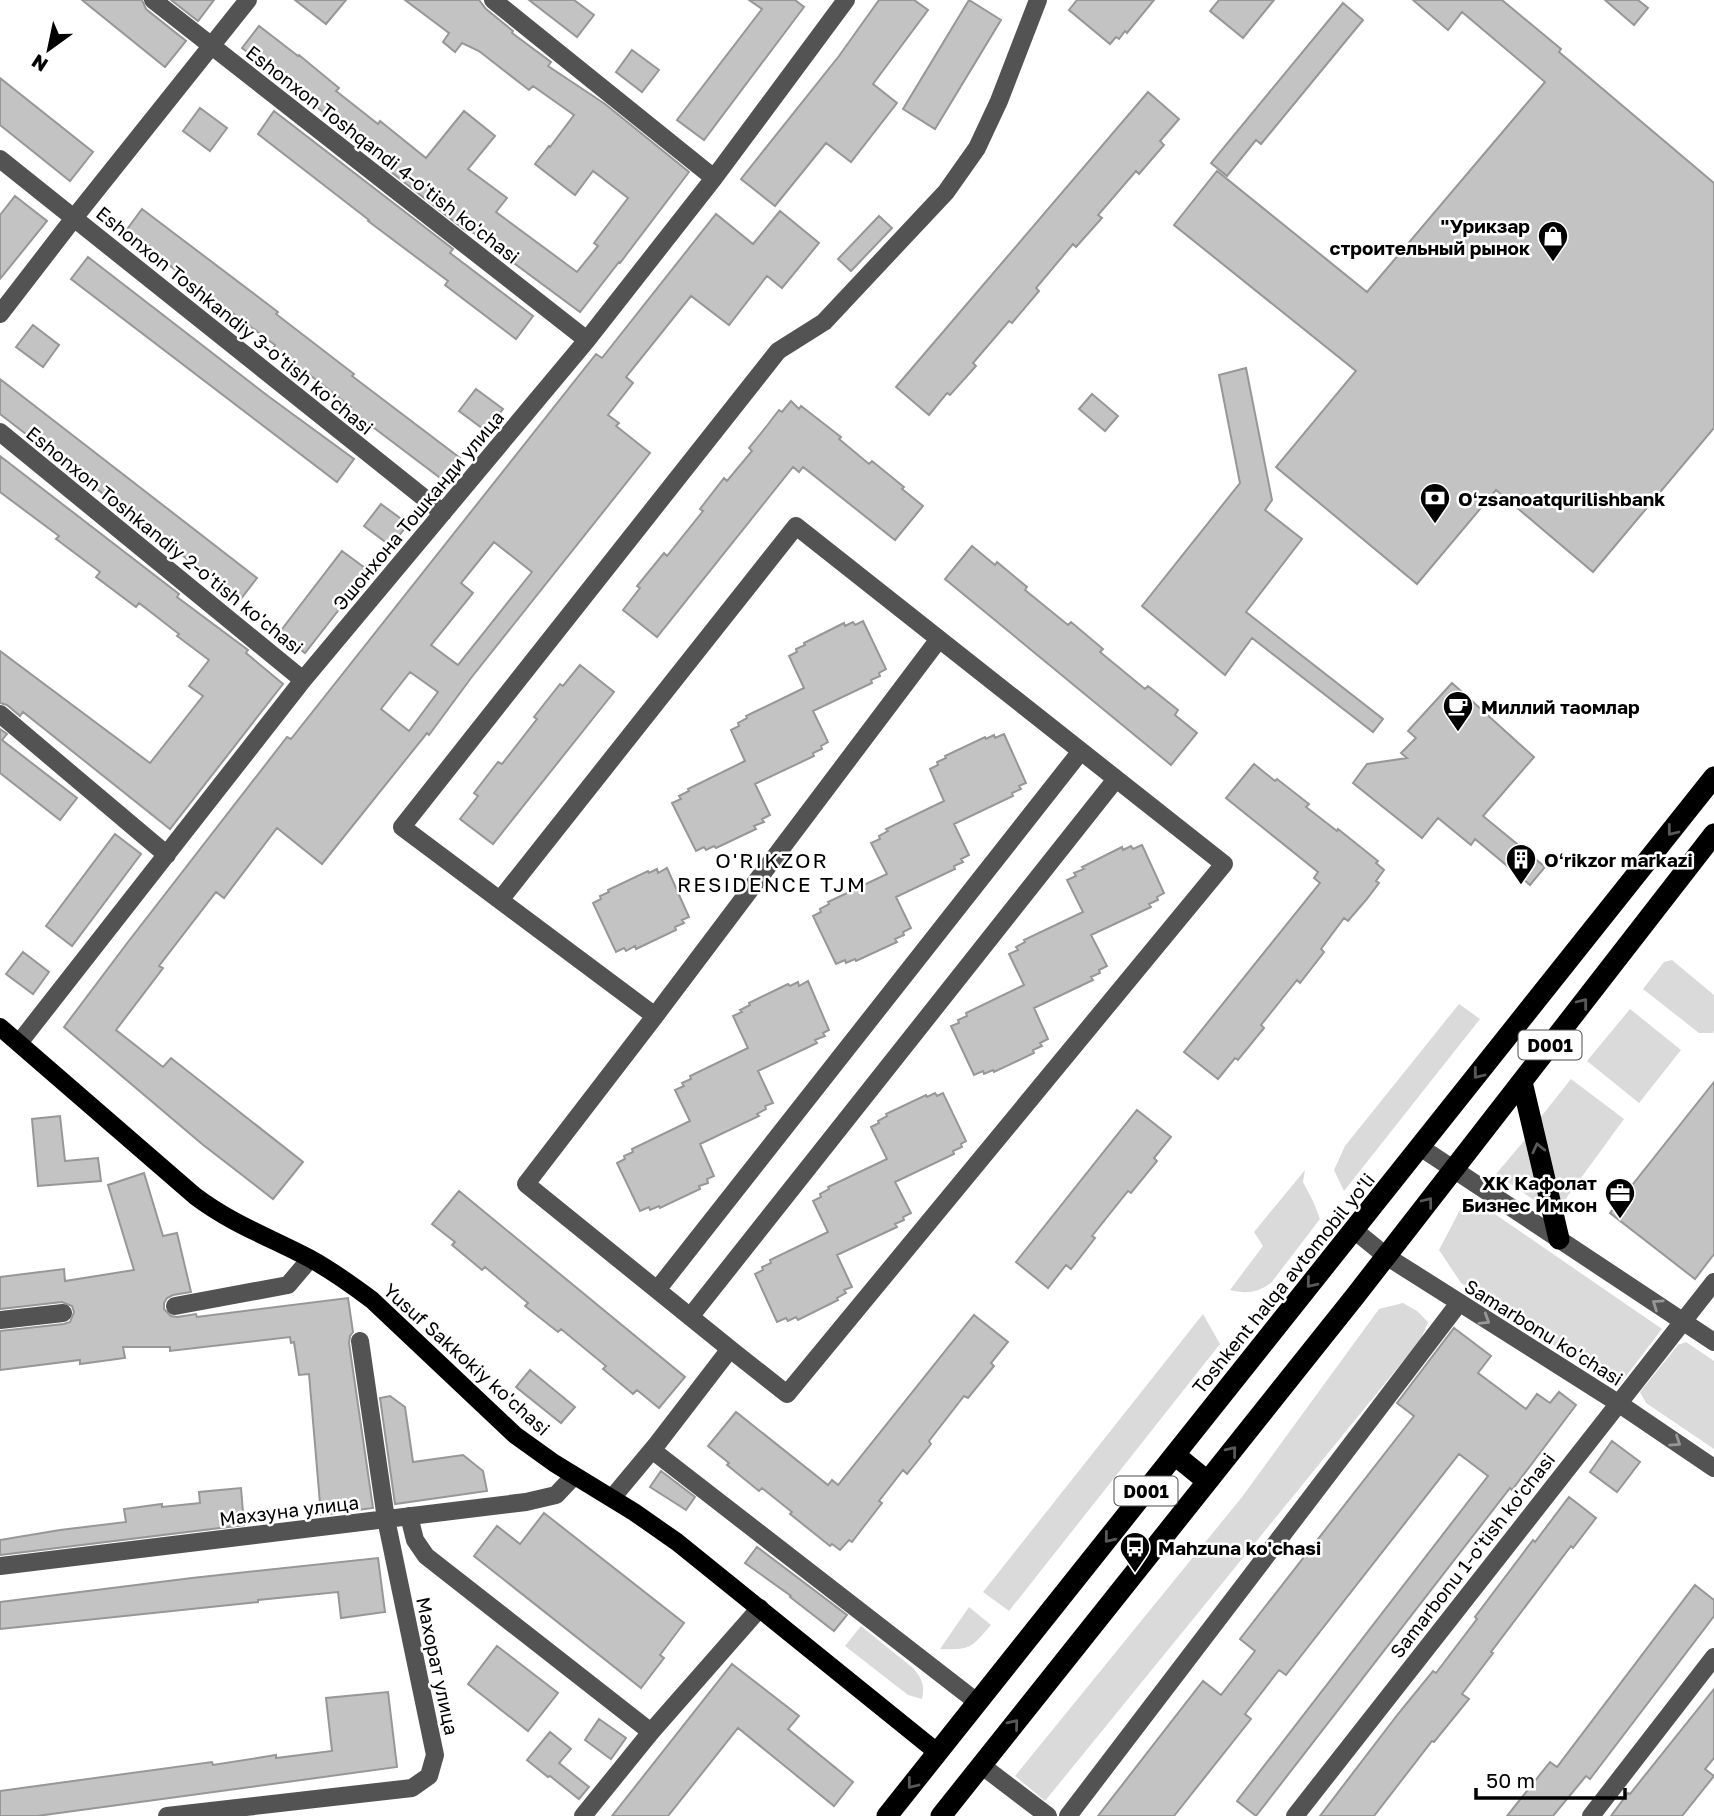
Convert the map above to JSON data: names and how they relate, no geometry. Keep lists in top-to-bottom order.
{
  "streets": {
    "highway": ["D001", "Toshkent halqa avtomobil yo'li"],
    "main road": ["Yusuf Sakkokiy ko'chasi"],
    "street": [
      "Eshonxon Toshqandi 4-o'tish ko'chasi",
      "Eshonxon Toshkandiy 3-o'tish ko'chasi",
      "Эшонхона Тошканди улица",
      "Eshonxon Toshkandiy 2-o'tish ko'chasi",
      "Samarbonu ko'chasi",
      "Махзуна улица",
      "Samarbonu 1-o'tish ko'chasi",
      "Махорат улица"
    ]
  },
  "crossings": [
    ["Eshonxon Toshqandi 4-o'tish ko'chasi", "Эшонхона Тошканди улица"],
    ["Eshonxon Toshkandiy 3-o'tish ko'chasi", "Эшонхона Тошканди улица"],
    ["Эшонхона Тошканди улица", "Eshonxon Toshkandiy 2-o'tish ko'chasi"],
    ["Эшонхона Тошканди улица", "Yusuf Sakkokiy ko'chasi"],
    ["D001", "Samarbonu ko'chasi"],
    ["Toshkent halqa avtomobil yo'li", "Samarbonu ko'chasi"],
    ["Toshkent halqa avtomobil yo'li", "Yusuf Sakkokiy ko'chasi"],
    ["Samarbonu ko'chasi", "Samarbonu 1-o'tish ko'chasi"],
    ["Yusuf Sakkokiy ko'chasi", "Махзуна улица"],
    ["Махзуна улица", "Махорат улица"]
  ],
  "districts": ["O'RIKZOR RESIDENCE TJM"],
  "places": {
    "shop": ["\"Урикзар строительный рынок"],
    "bank": ["Oʻzsanoatqurilishbank"],
    "cafe": ["Миллий таомлар"],
    "building": ["Oʻrikzor markazi"],
    "office": ["ХК Кафолат Бизнес Имкон"],
    "bus stop": ["Mahzuna ko'chasi"]
  },
  "scale_bar": "50 m",
  "north": "bottom left"
}
